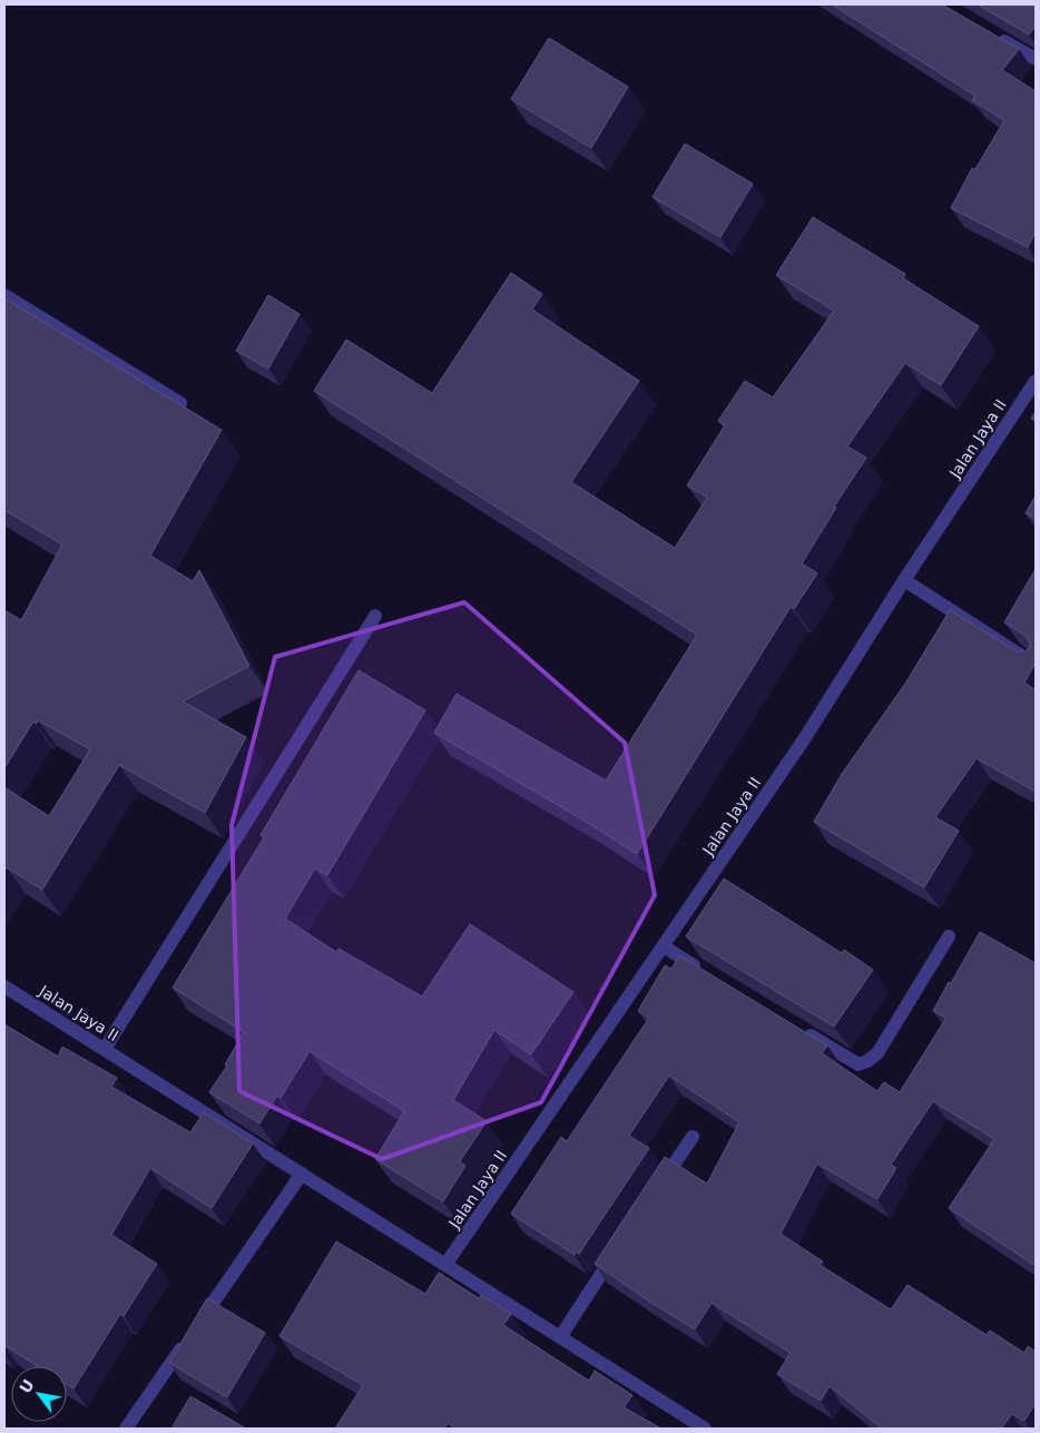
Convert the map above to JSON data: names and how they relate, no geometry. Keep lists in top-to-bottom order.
{
  "streets": {
    "street": ["Jalan Jaya II"]
  },
  "north": "top left"
}
